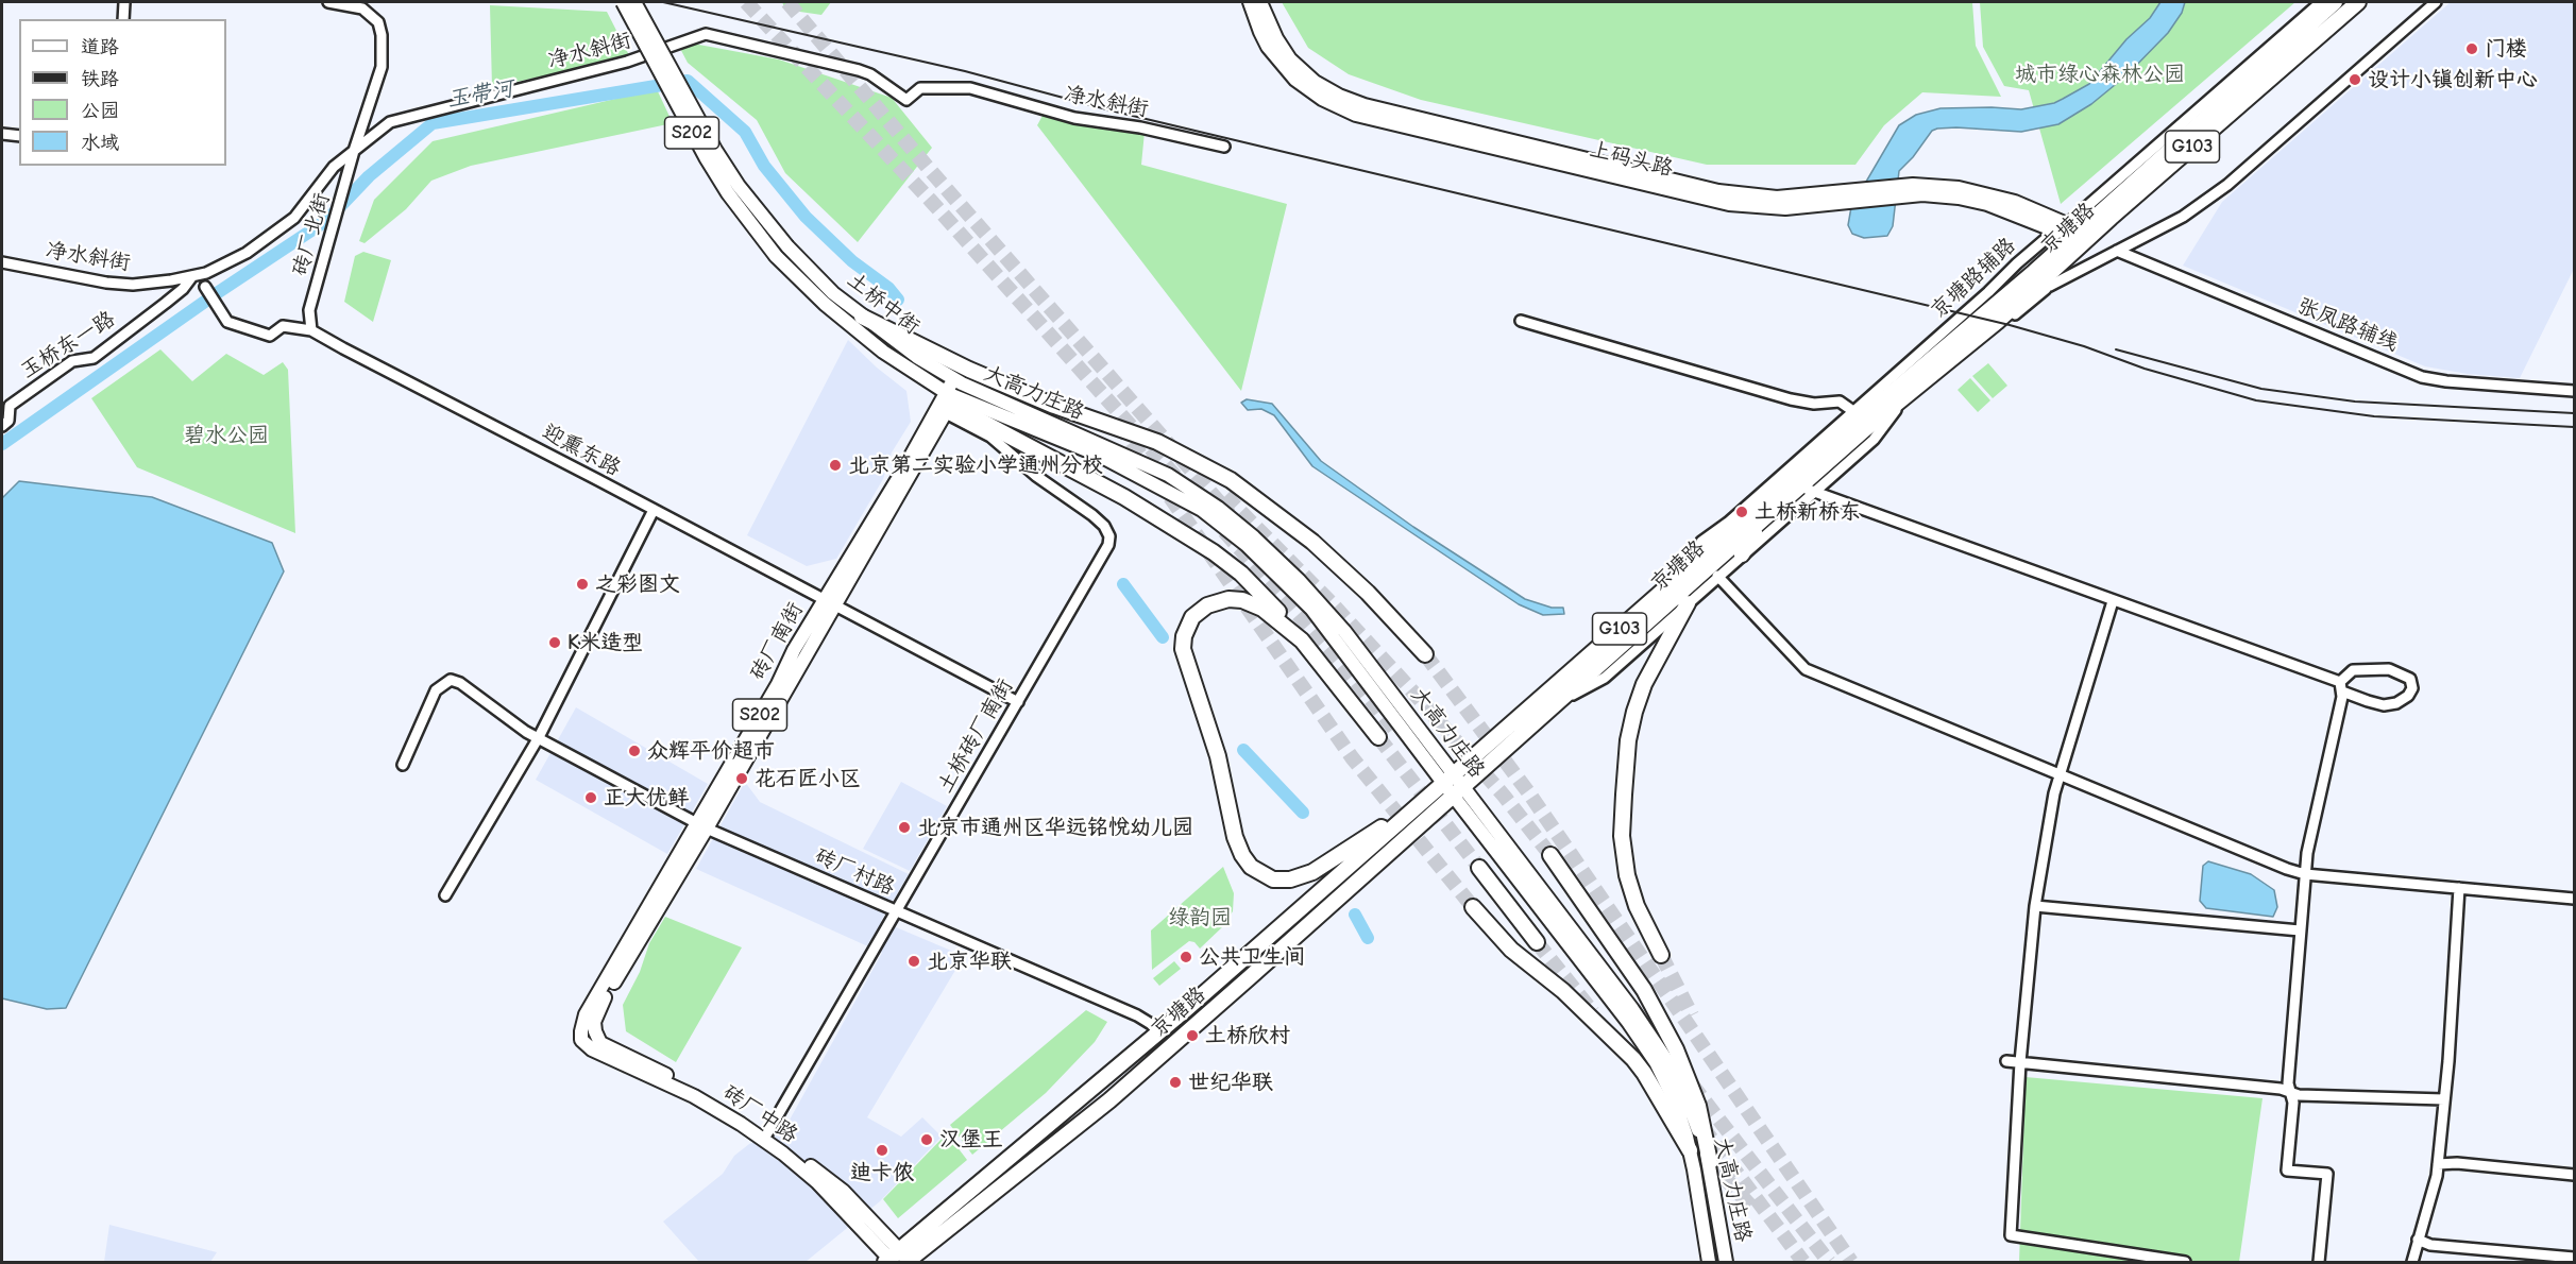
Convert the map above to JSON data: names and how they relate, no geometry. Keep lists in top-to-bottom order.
{
  "streets": {
    "highway": ["G103", "京塘路"],
    "main road": [
      "S202",
      "上码头路",
      "土桥中街",
      "大高力庄路",
      "砖厂南街",
      "砖厂中路"
    ],
    "street": [
      "净水斜街",
      "砖厂北街",
      "京塘路辅路",
      "张凤路辅线",
      "玉桥东一路",
      "迎熏东路",
      "土桥砖厂南街",
      "砖厂村路"
    ]
  },
  "crossings": [
    ["净水斜街", "砖厂北街"],
    ["净水斜街", "玉桥东一路"],
    ["S202", "土桥中街"],
    ["S202", "大高力庄路"],
    ["S202", "砖厂南街"],
    ["S202", "土桥砖厂南街"],
    ["上码头路", "京塘路辅路"],
    ["京塘路", "京塘路辅路"],
    ["京塘路", "大高力庄路"],
    ["京塘路", "砖厂村路"],
    ["京塘路", "砖厂中路"],
    ["砖厂北街", "迎熏东路"],
    ["土桥中街", "大高力庄路"],
    ["土桥中街", "砖厂南街"],
    ["土桥中街", "土桥砖厂南街"],
    ["大高力庄路", "砖厂南街"],
    ["大高力庄路", "土桥砖厂南街"],
    ["迎熏东路", "砖厂南街"],
    ["迎熏东路", "土桥砖厂南街"],
    ["砖厂南街", "土桥砖厂南街"],
    ["砖厂南街", "砖厂村路"],
    ["砖厂南街", "砖厂中路"],
    ["土桥砖厂南街", "砖厂村路"],
    ["土桥砖厂南街", "砖厂中路"]
  ],
  "water": ["玉带河"],
  "parks": ["城市绿心森林公园", "碧水公园", "绿韵园"],
  "places": [
    "门楼",
    "设计小镇创新中心",
    "北京第二实验小学通州分校",
    "土桥新桥东",
    "之彩图文",
    "K米造型",
    "众辉平价超市",
    "花石匠小区",
    "正大优鲜",
    "北京市通州区华远铭悦幼儿园",
    "公共卫生间",
    "北京华联",
    "土桥欣村",
    "世纪华联",
    "汉堡王",
    "迪卡侬"
  ],
  "legend": [
    "道路",
    "铁路",
    "公园",
    "水域"
  ]
}
